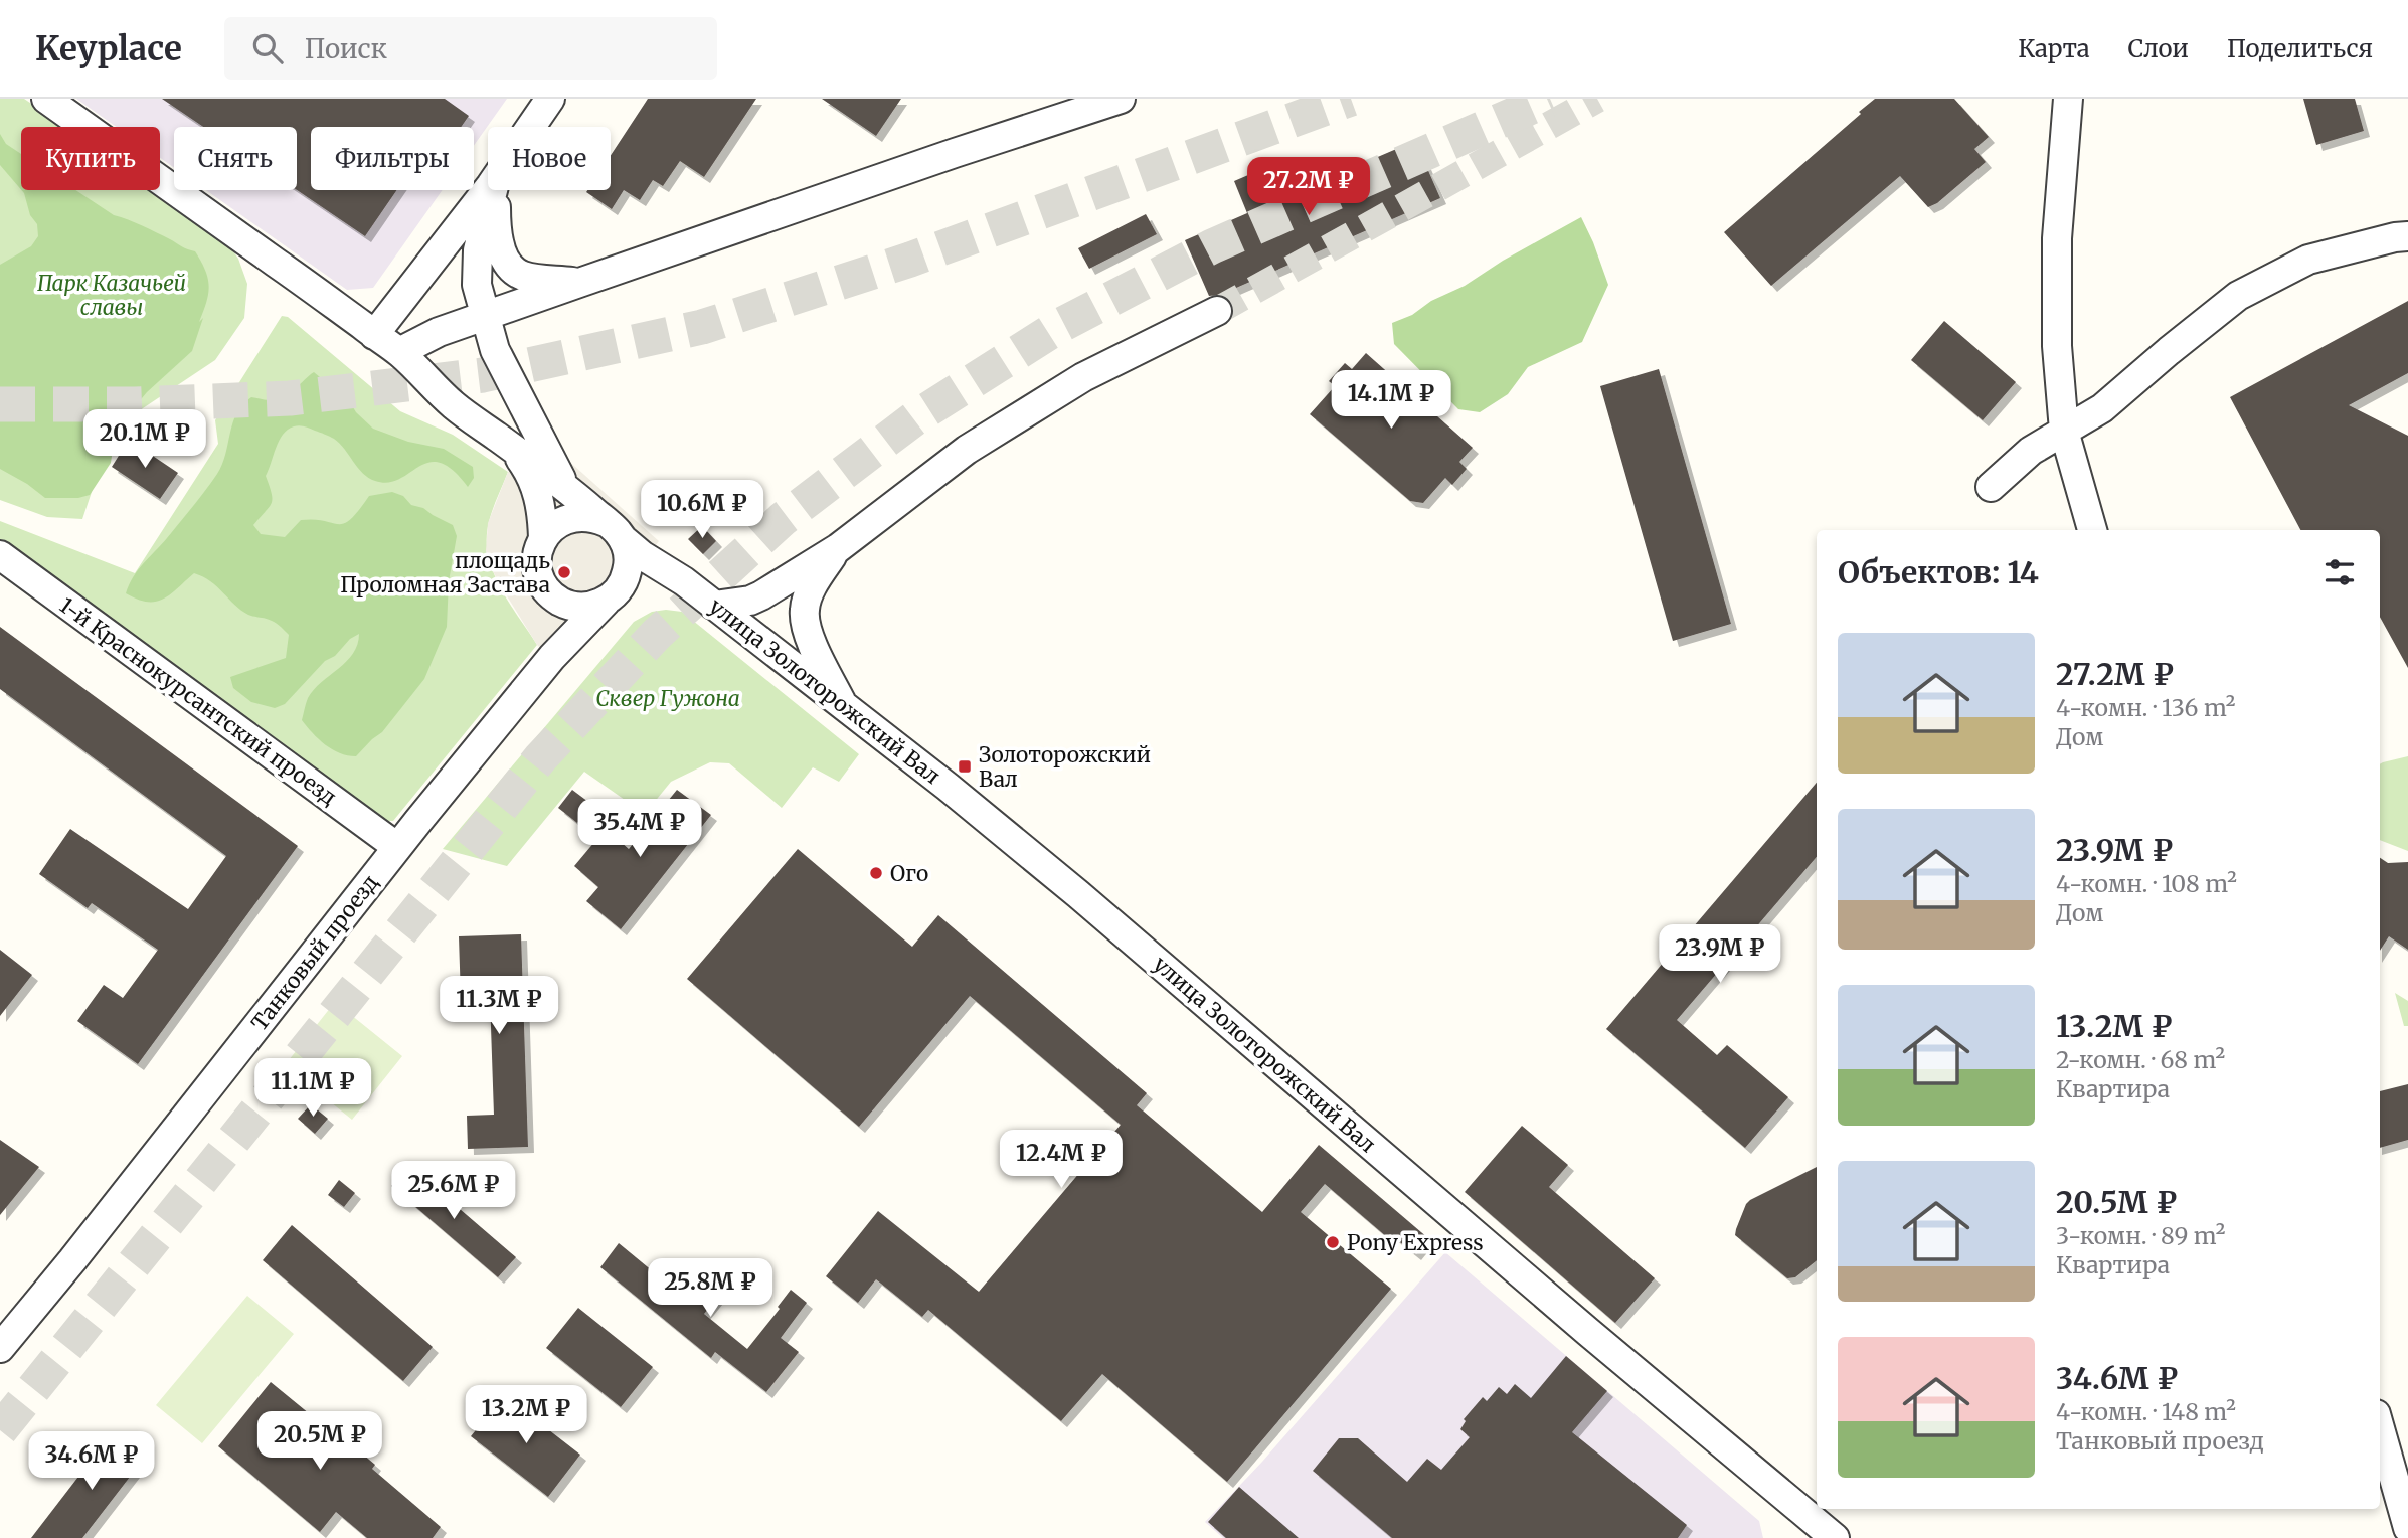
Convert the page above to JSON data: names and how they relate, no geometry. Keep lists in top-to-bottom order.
{
  "streets": {
    "street": ["улица Золоторожский Вал", "1-й Краснокурсантский проезд", "Танковый проезд"]
  },
  "crossings": [
    ["улица Золоторожский Вал", "Танковый проезд"],
    ["1-й Краснокурсантский проезд", "Танковый проезд"]
  ],
  "parks": ["Парк Казачьей славы", "Сквер Гужона"],
  "places": {
    "other": ["площадь Проломная Застава", "Ого", "Pony Express"],
    "transit": ["Золоторожский Вал"]
  },
  "page": {
    "header": "Keyplace",
    "search": "Поиск",
    "nav": ["Карта", "Слои", "Поделиться"],
    "chip": [
      "Купить",
      "Снять",
      "Фильтры",
      "Новое"
    ],
    "price": [
      "27.2M ₽",
      "14.1M ₽",
      "20.1M ₽",
      "10.6M ₽",
      "35.4M ₽",
      "23.9M ₽",
      "11.3M ₽",
      "11.1M ₽",
      "12.4M ₽",
      "25.6M ₽",
      "25.8M ₽",
      "13.2M ₽",
      "20.5M ₽",
      "34.6M ₽"
    ],
    "heading": "Объектов: 14",
    "list": [
      {
        "name": "27.2M ₽",
        "note": "4-комн. · 136 m² · Дом"
      },
      {
        "name": "23.9M ₽",
        "note": "4-комн. · 108 m² · Дом"
      },
      {
        "name": "13.2M ₽",
        "note": "2-комн. · 68 m² · Квартира"
      },
      {
        "name": "20.5M ₽",
        "note": "3-комн. · 89 m² · Квартира"
      },
      {
        "name": "34.6M ₽",
        "note": "4-комн. · 148 m² · Танковый проезд"
      }
    ]
  }
}
